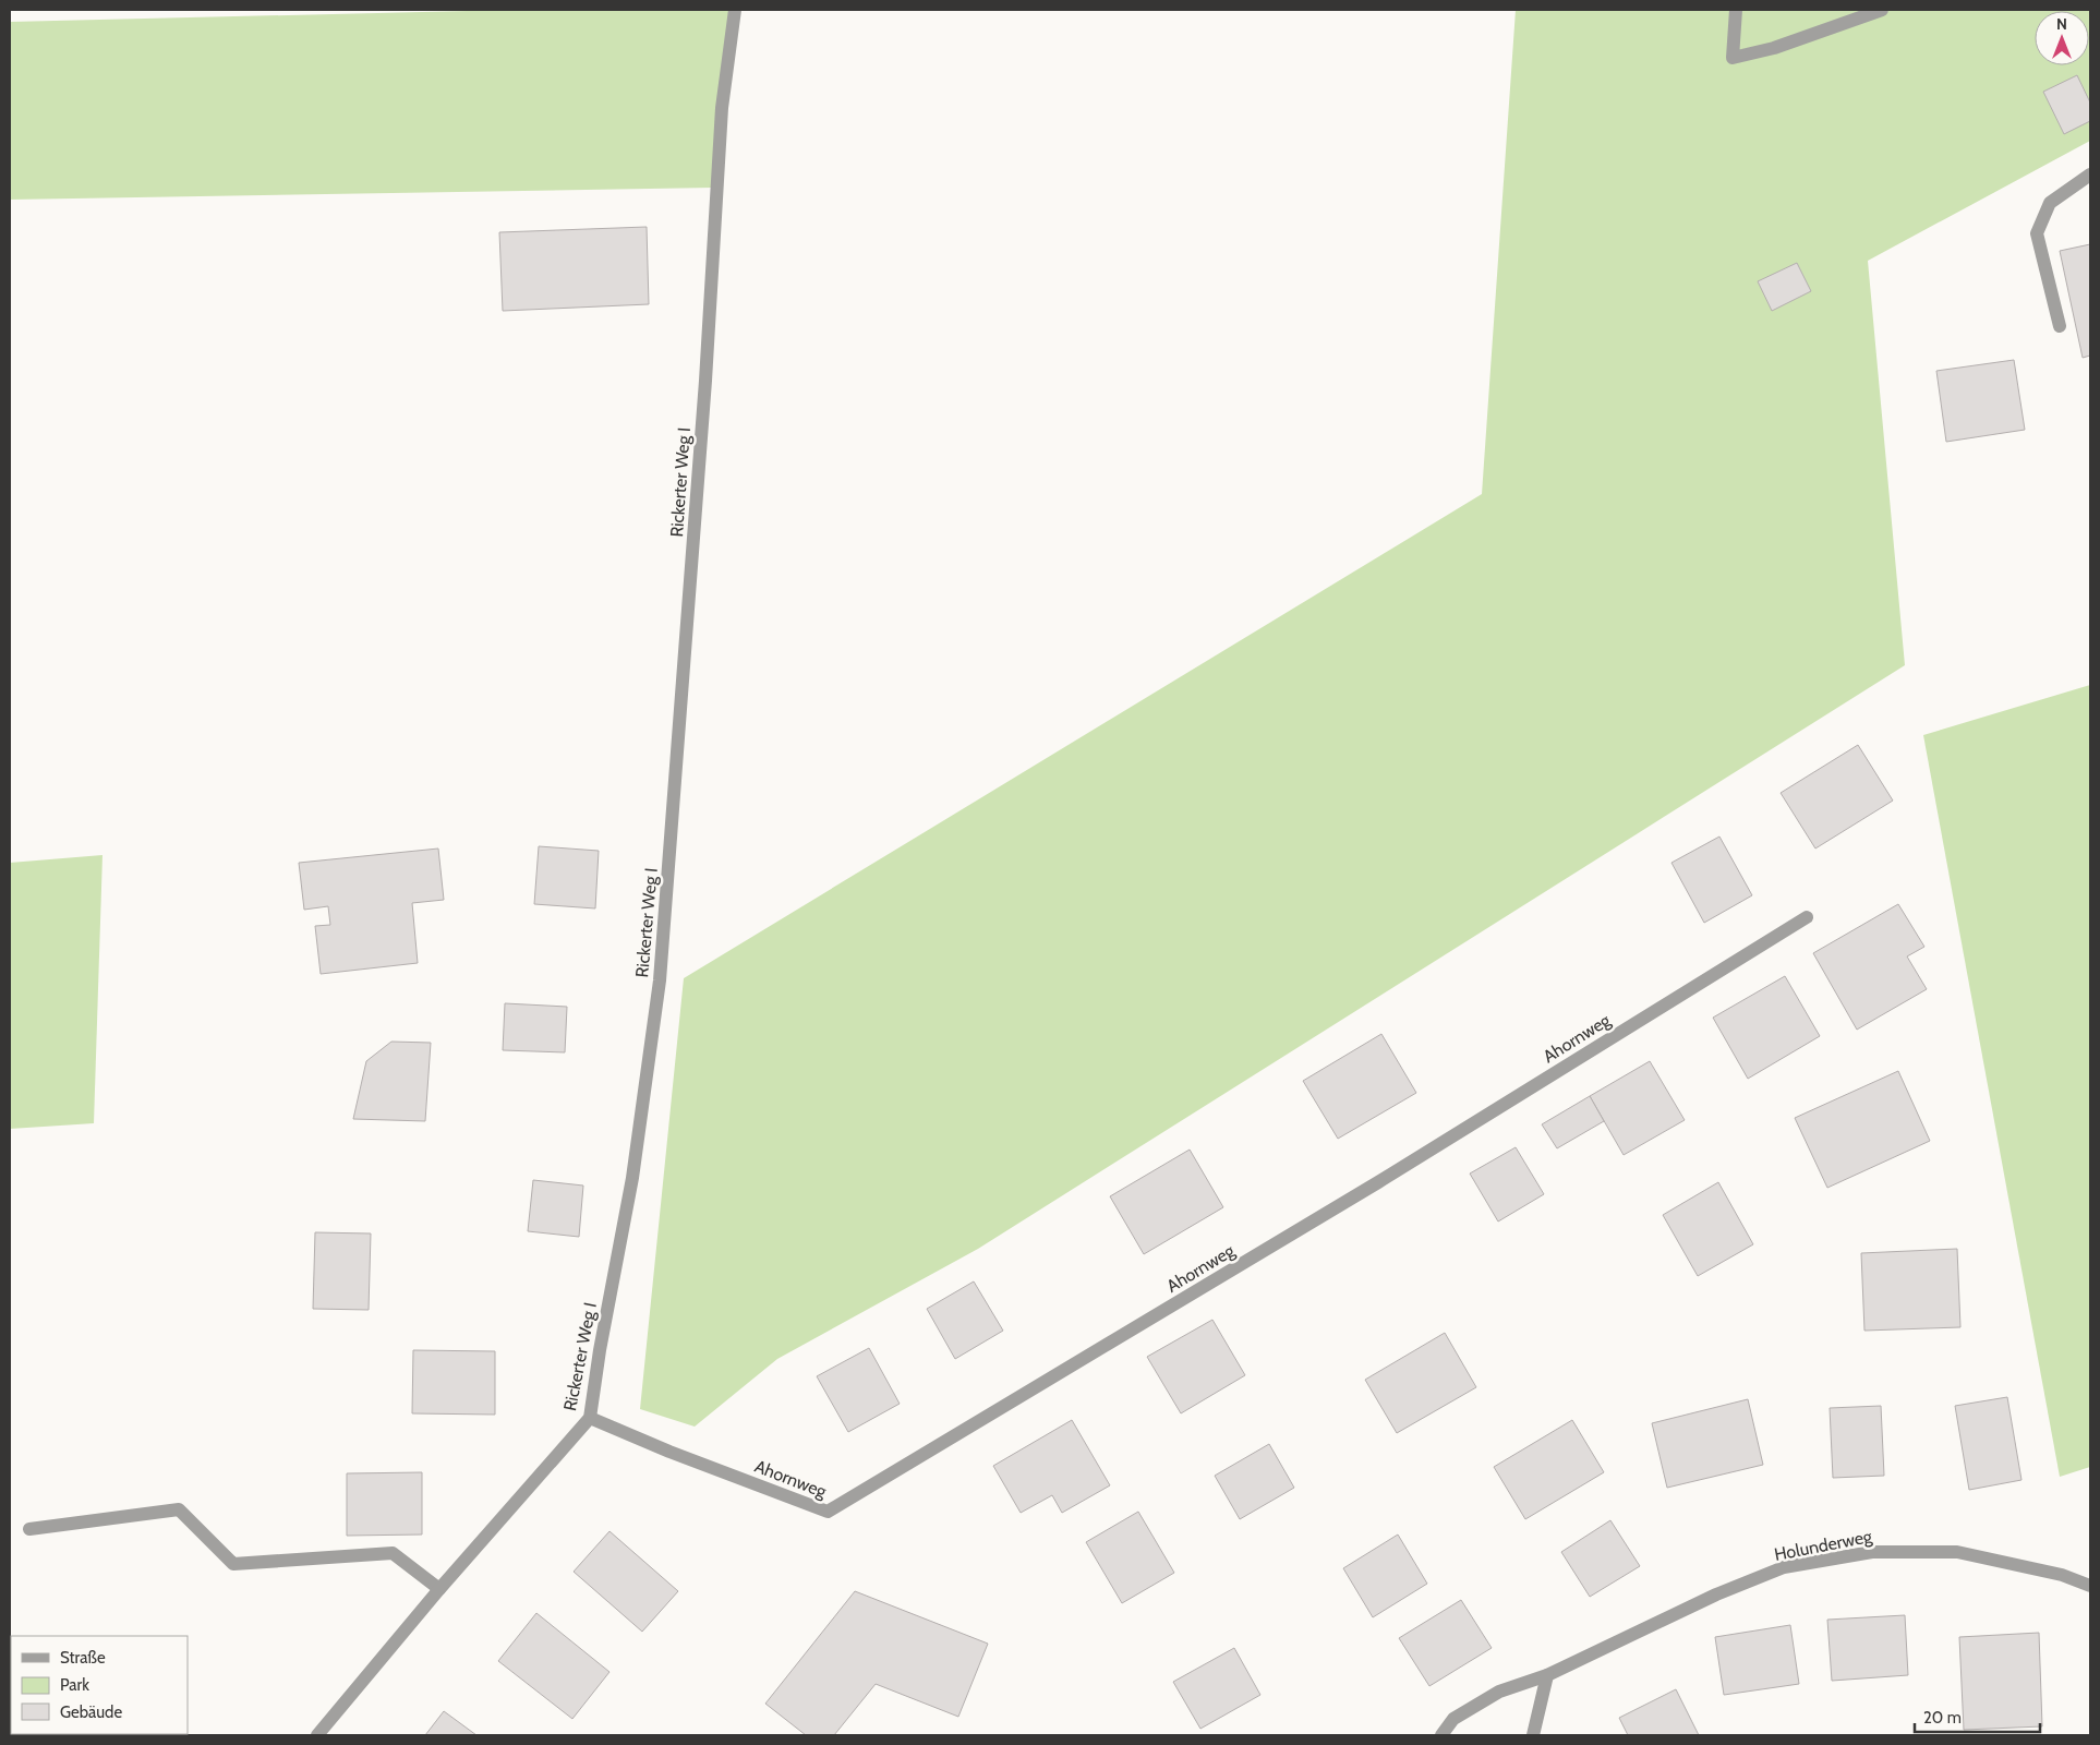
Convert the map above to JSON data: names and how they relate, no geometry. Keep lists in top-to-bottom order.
{
  "streets": {
    "street": ["Rickerter Weg I", "Ahornweg", "Holunderweg"]
  },
  "crossings": [
    ["Rickerter Weg I", "Ahornweg"]
  ],
  "legend": ["Straße", "Park", "Gebäude"],
  "scale_bar": "20 m",
  "north": "top"
}
